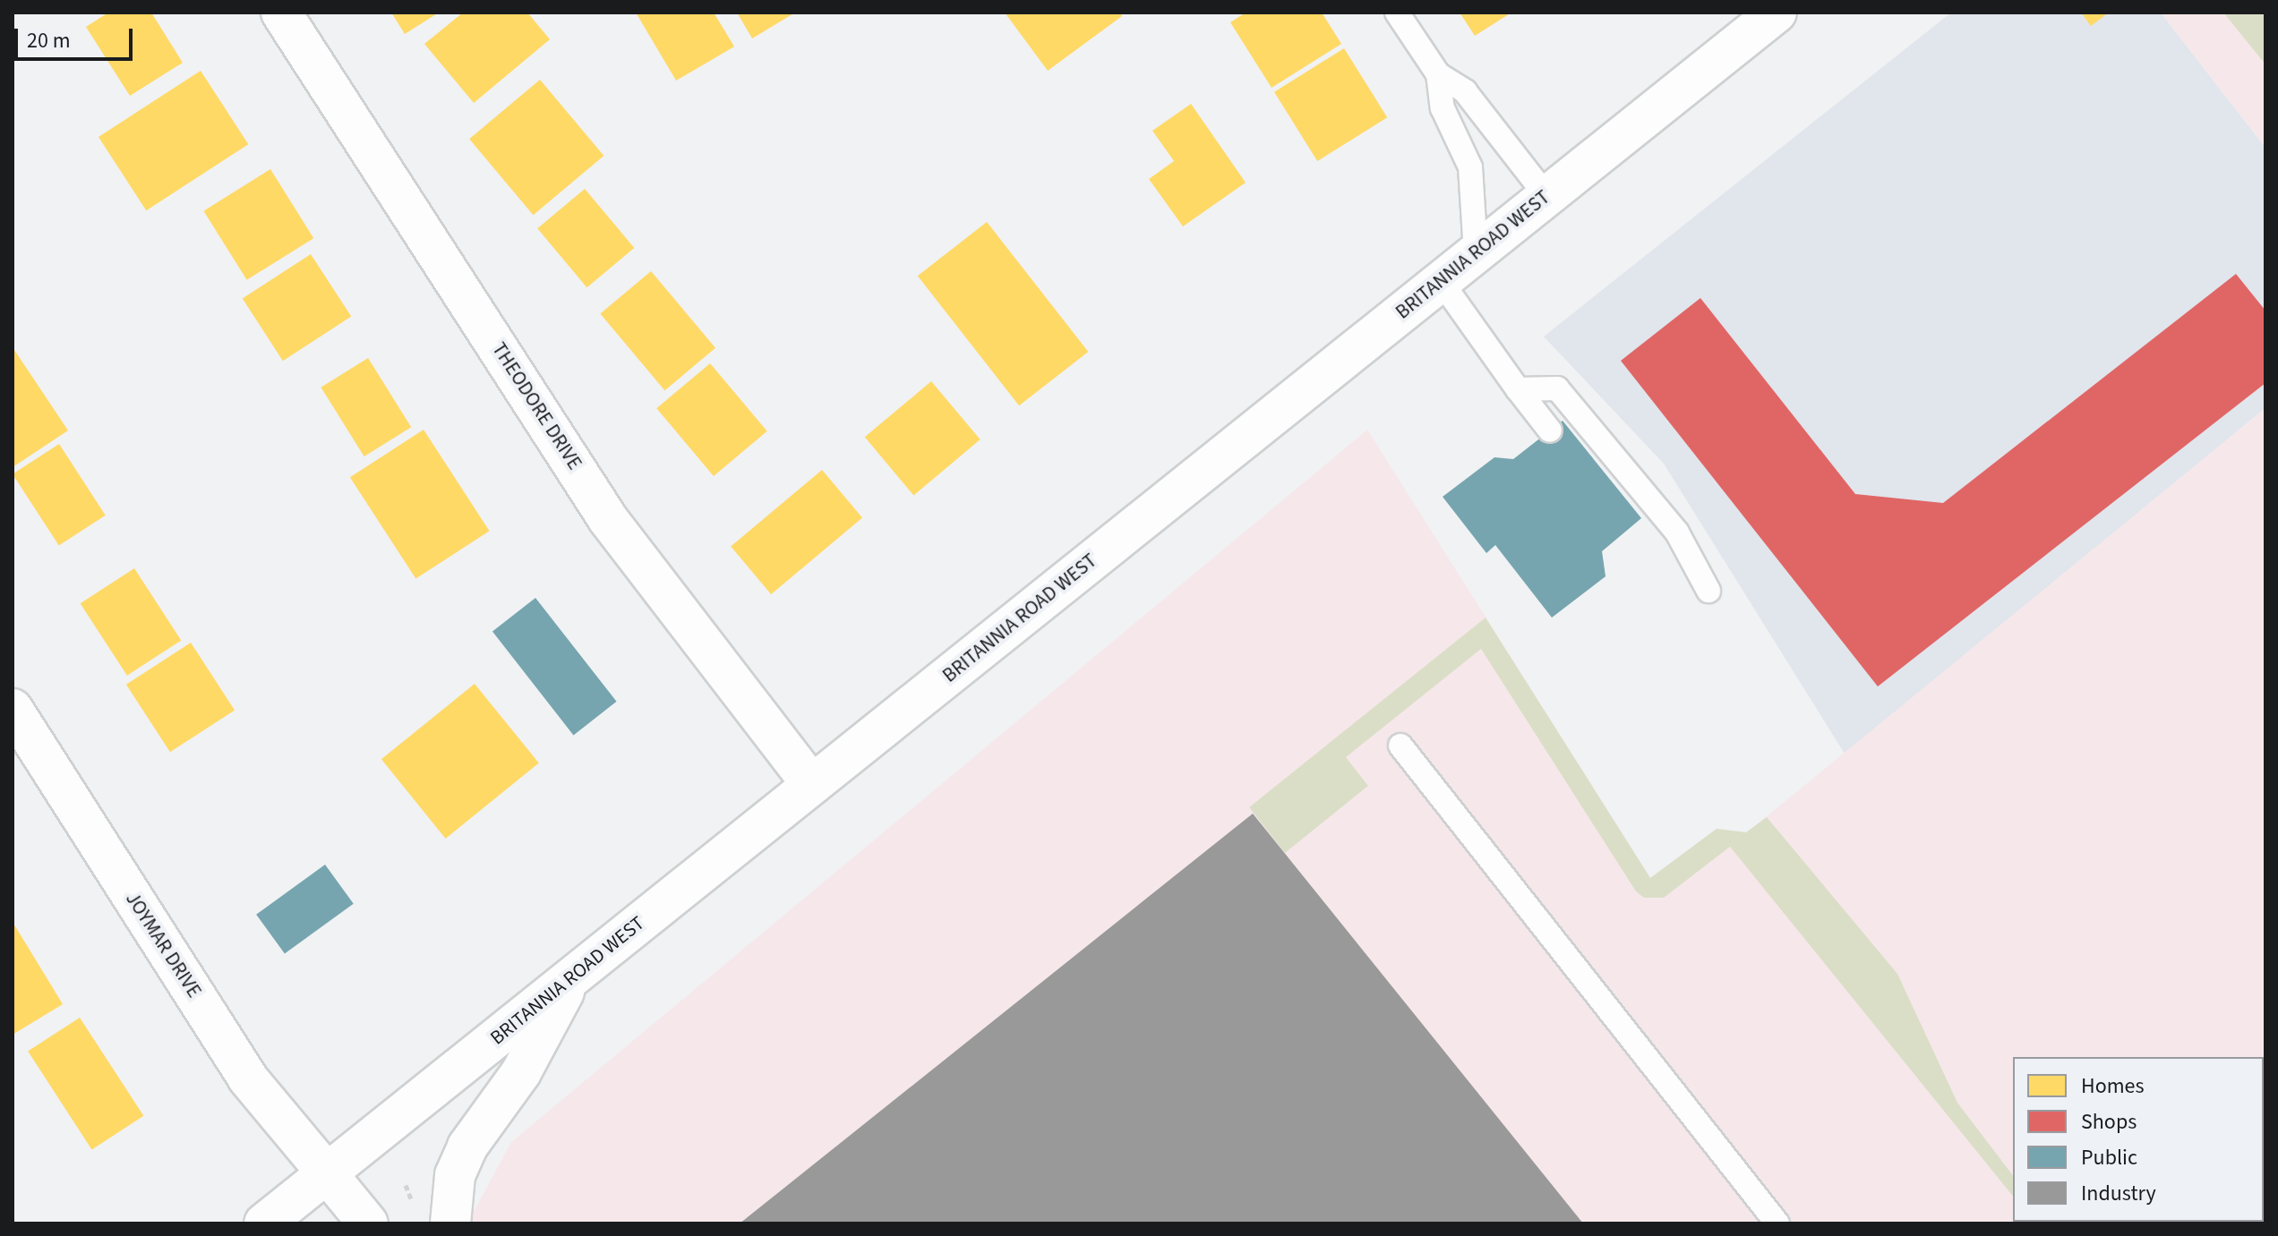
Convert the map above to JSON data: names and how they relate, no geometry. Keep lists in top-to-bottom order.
{
  "streets": {
    "main road": ["BRITANNIA ROAD WEST", "THEODORE DRIVE", "JOYMAR DRIVE"]
  },
  "crossings": [
    ["BRITANNIA ROAD WEST", "THEODORE DRIVE"],
    ["BRITANNIA ROAD WEST", "JOYMAR DRIVE"]
  ],
  "legend": [
    "Homes",
    "Shops",
    "Public",
    "Industry"
  ],
  "scale_bar": "20 m"
}
